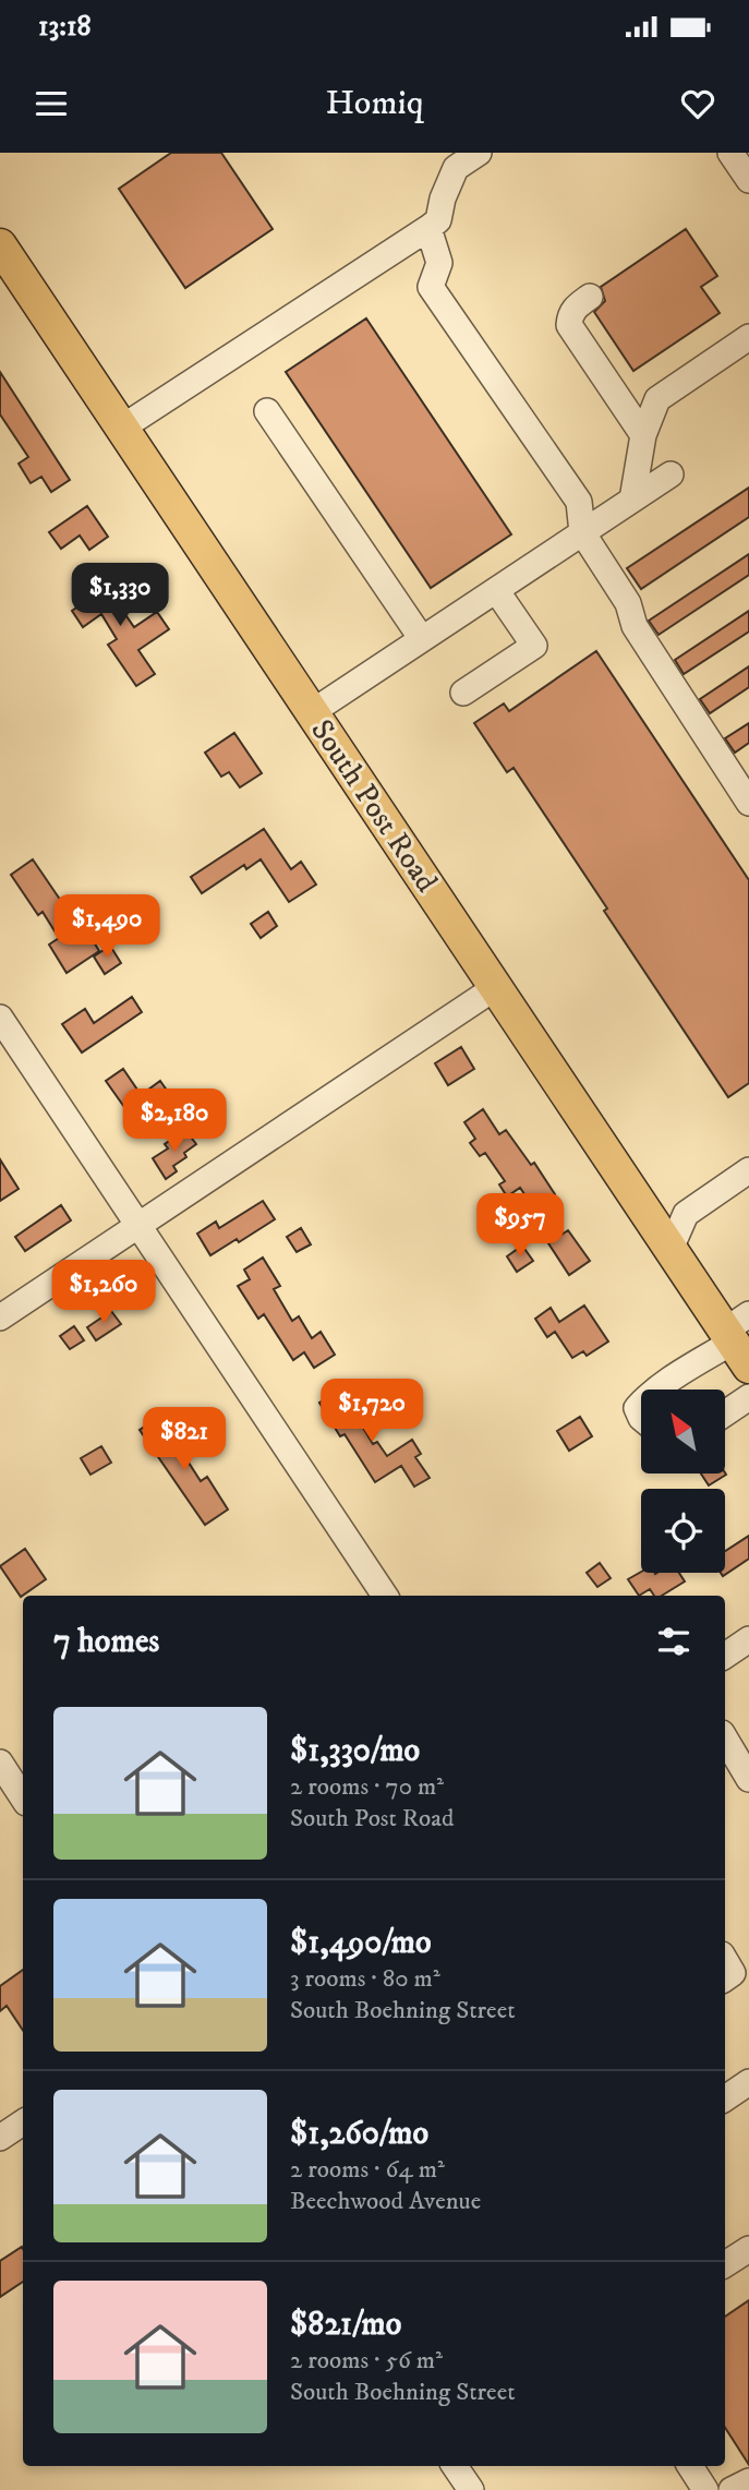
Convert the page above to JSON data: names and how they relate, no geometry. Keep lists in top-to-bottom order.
{
  "streets": {
    "main road": ["South Post Road"]
  },
  "north": "top left",
  "page": {
    "status": "13:18",
    "header": "Homiq",
    "price": [
      "$1,330",
      "$1,490",
      "$2,180",
      "$957",
      "$1,260",
      "$1,720",
      "$821"
    ],
    "heading": "7 homes",
    "list": [
      {
        "name": "$1,330/mo",
        "note": "2 rooms · 70 m² · South Post Road"
      },
      {
        "name": "$1,490/mo",
        "note": "3 rooms · 80 m² · South Boehning Street"
      },
      {
        "name": "$1,260/mo",
        "note": "2 rooms · 64 m² · Beechwood Avenue"
      },
      {
        "name": "$821/mo",
        "note": "2 rooms · 56 m² · South Boehning Street"
      }
    ]
  }
}
